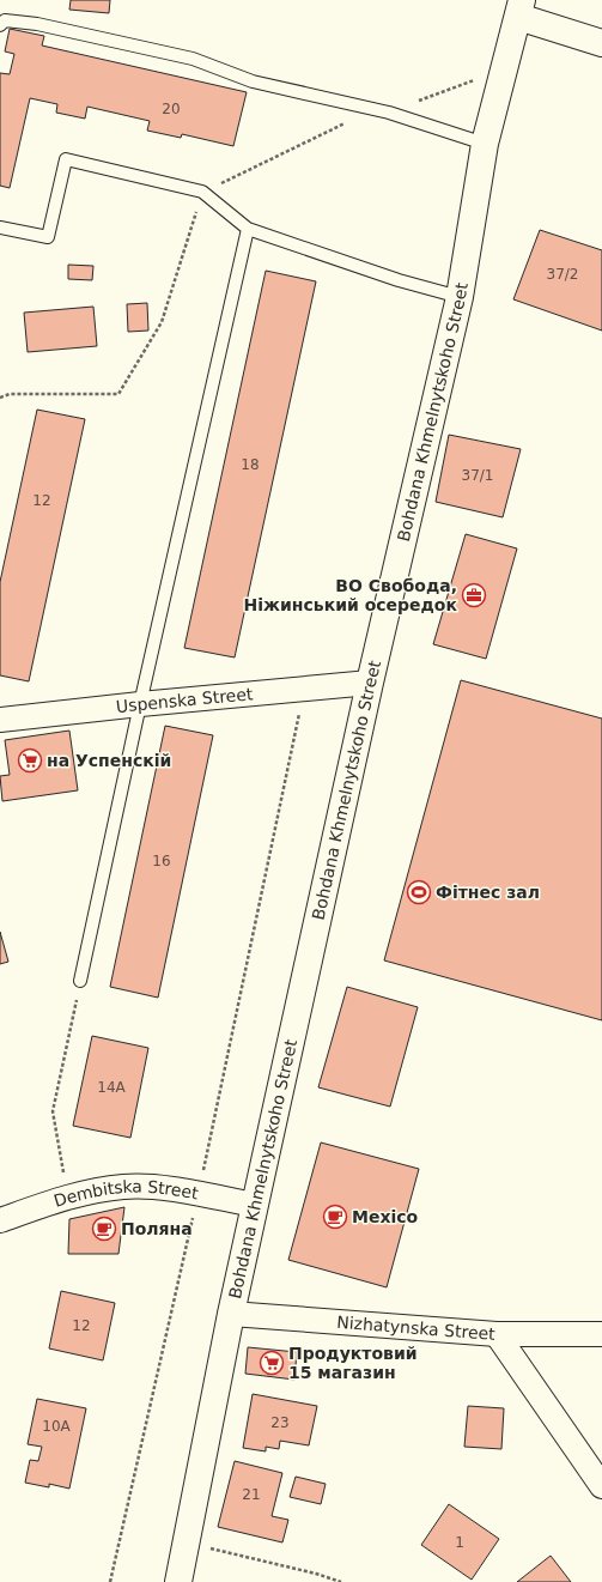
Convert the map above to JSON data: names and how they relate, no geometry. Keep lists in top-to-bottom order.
{
  "streets": {
    "street": [
      "Bohdana Khmelnytskoho Street",
      "Uspenska Street",
      "Dembitska Street",
      "Nizhatynska Street"
    ]
  },
  "crossings": [
    ["Bohdana Khmelnytskoho Street", "Uspenska Street"],
    ["Bohdana Khmelnytskoho Street", "Dembitska Street"],
    ["Bohdana Khmelnytskoho Street", "Nizhatynska Street"]
  ],
  "places": {
    "office": ["ВО Свобода, Ніжинський осередок"],
    "supermarket": ["на Успенскій", "Продуктовий 15 магазин"],
    "sports": ["Фітнес зал"],
    "cafe": ["Mexico", "Поляна"]
  },
  "house_numbers": [
    "20",
    "37/2",
    "18",
    "37/1",
    "12",
    "16",
    "14А",
    "12",
    "23",
    "10А",
    "21",
    "1"
  ]
}
